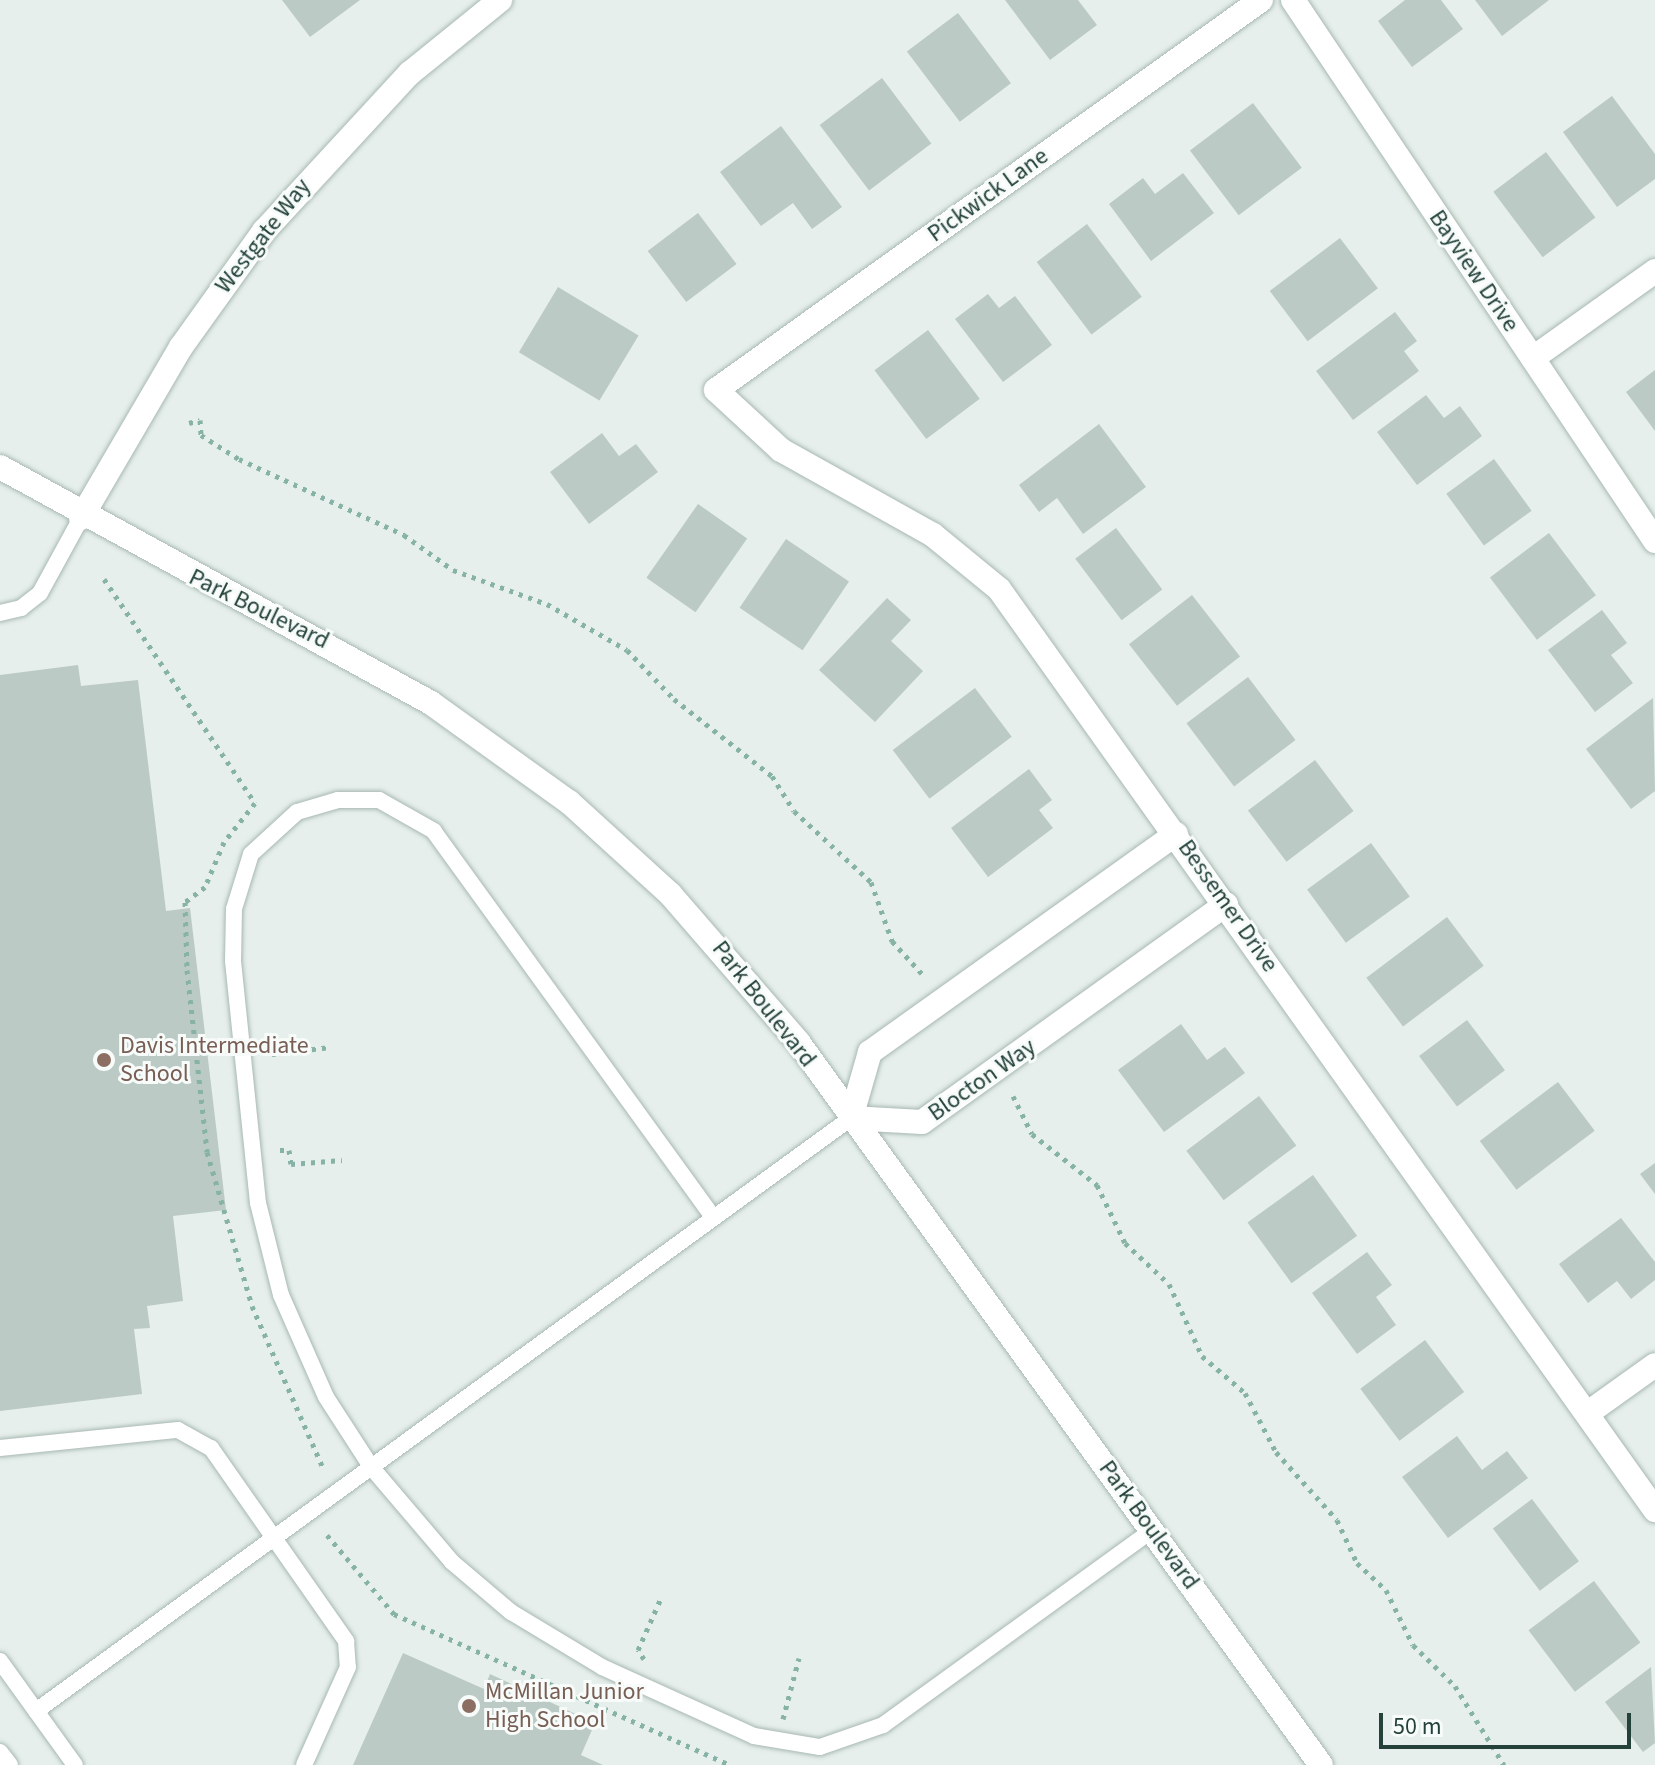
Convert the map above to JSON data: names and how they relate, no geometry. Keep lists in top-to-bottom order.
{
  "streets": {
    "street": [
      "Pickwick Lane",
      "Westgate Way",
      "Bayview Drive",
      "Park Boulevard",
      "Bessemer Drive",
      "Blocton Way"
    ]
  },
  "crossings": [
    ["Pickwick Lane", "Bessemer Drive"],
    ["Westgate Way", "Park Boulevard"],
    ["Park Boulevard", "Blocton Way"],
    ["Bessemer Drive", "Blocton Way"]
  ],
  "places": ["Davis Intermediate School", "McMillan Junior High School"],
  "scale_bar": "50 m"
}
